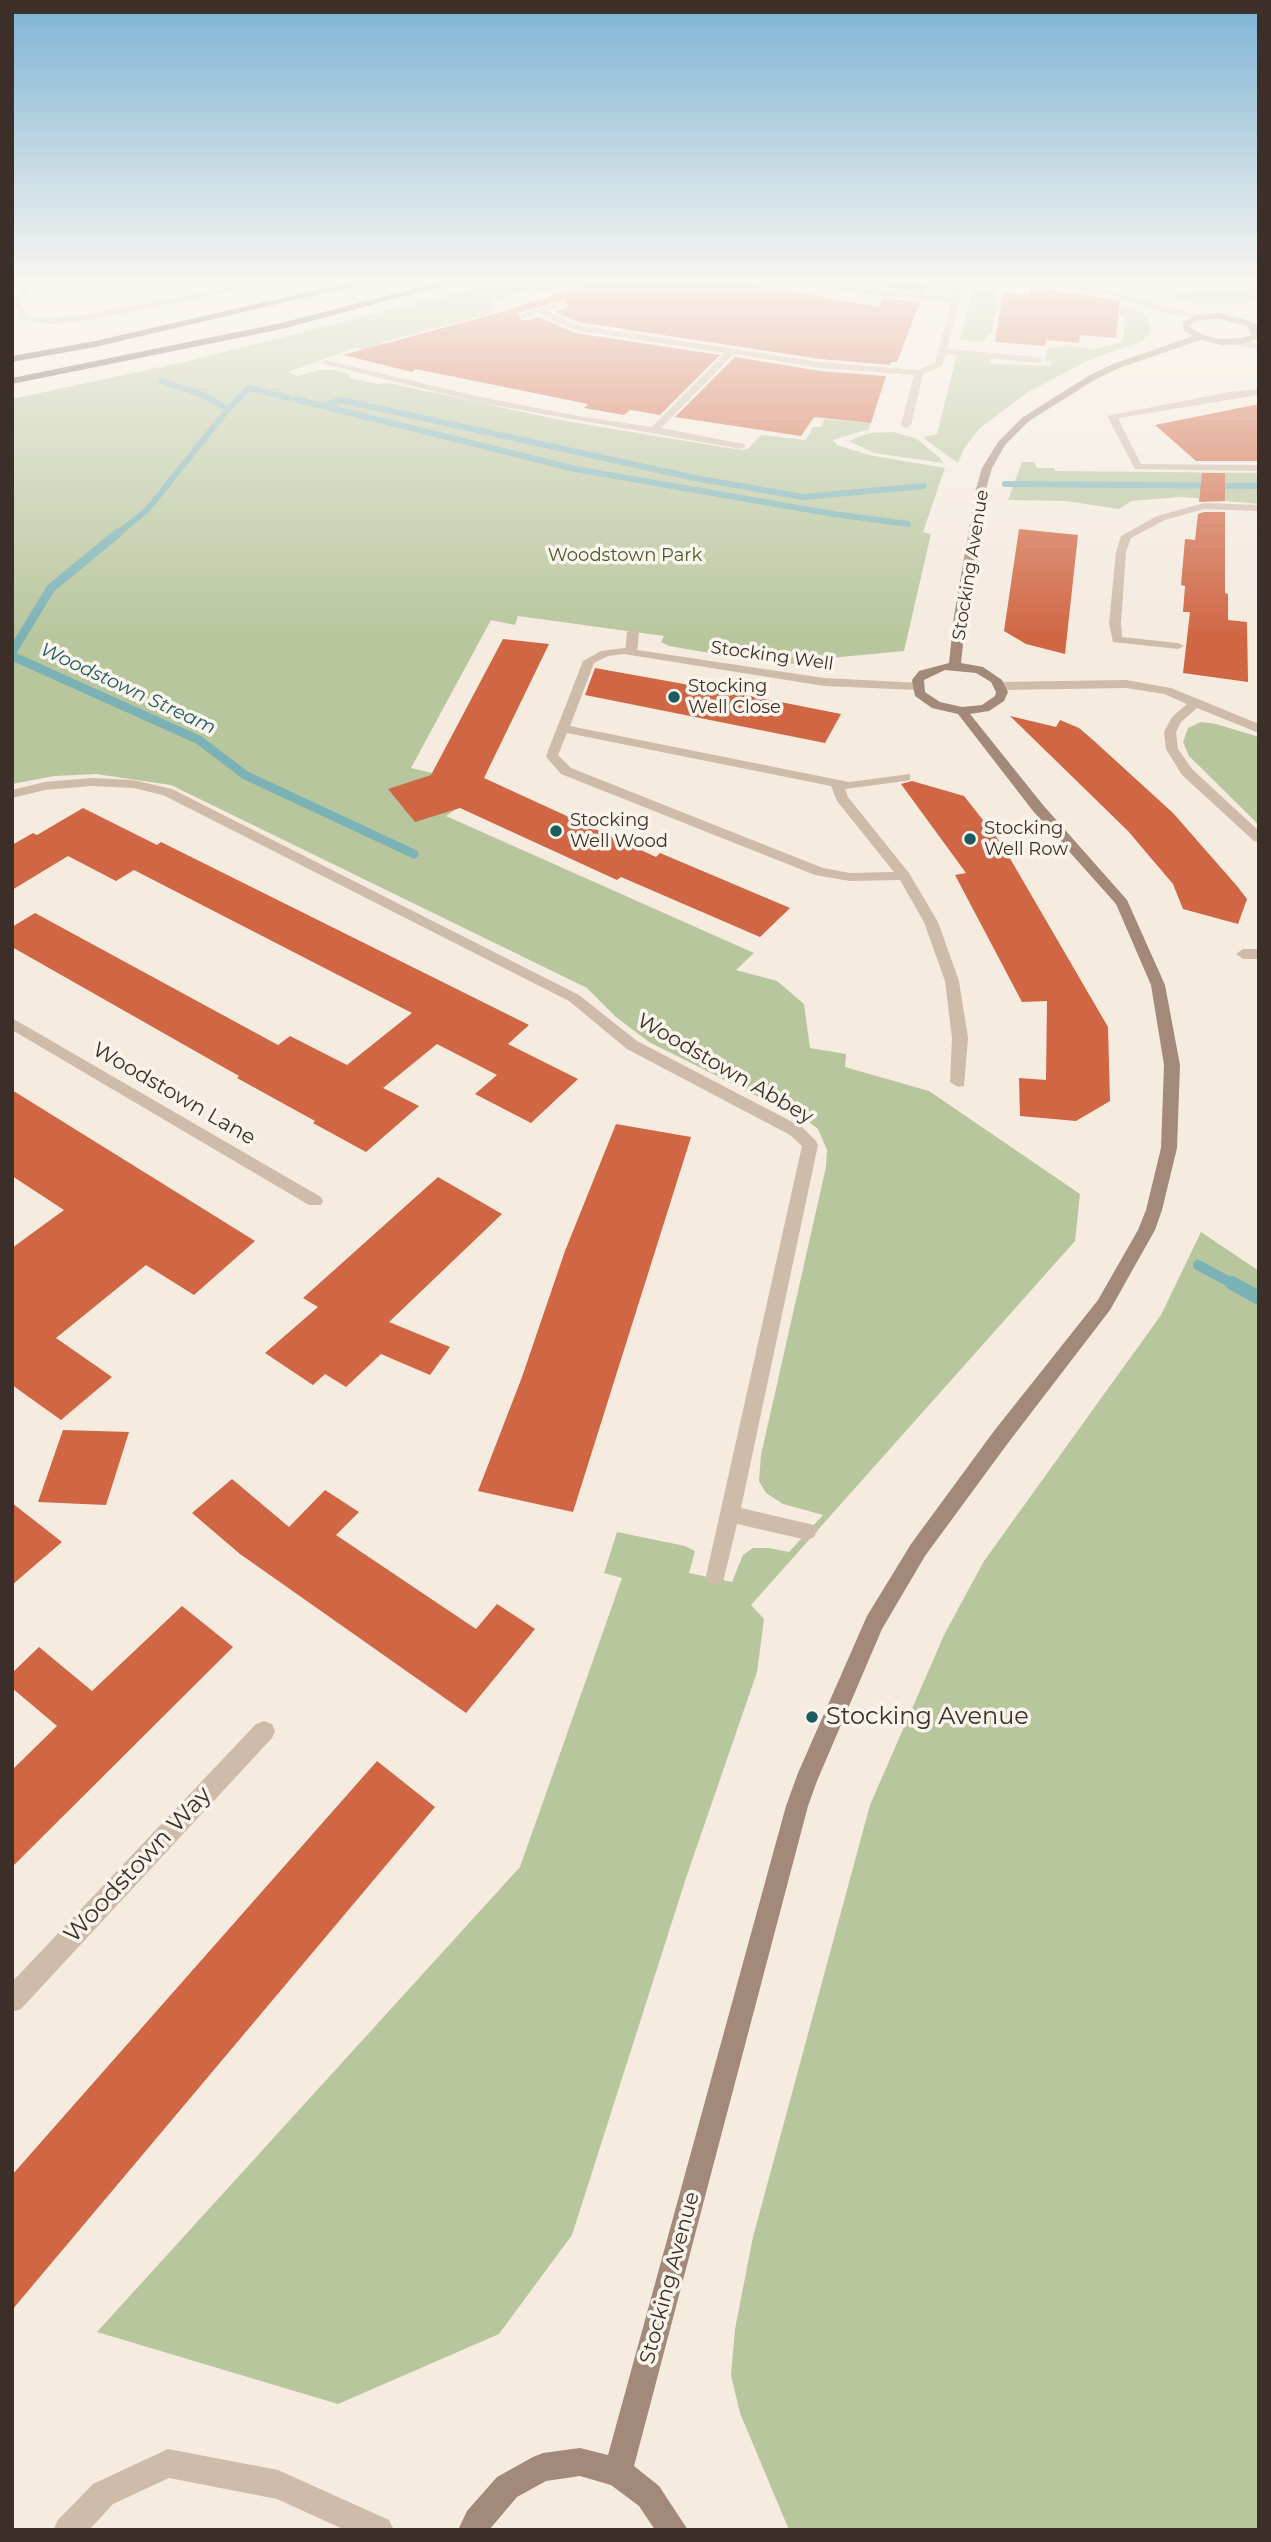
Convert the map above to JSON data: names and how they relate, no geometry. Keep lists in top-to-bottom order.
{
  "streets": {
    "street": [
      "Stocking Avenue",
      "Stocking Well",
      "Woodstown Abbey",
      "Woodstown Lane",
      "Woodstown Way"
    ]
  },
  "crossings": [
    ["Stocking Avenue", "Stocking Well"]
  ],
  "water": ["Woodstown Stream"],
  "parks": ["Woodstown Park"],
  "places": [
    "Stocking Well Close",
    "Stocking Well Wood",
    "Stocking Well Row",
    "Stocking Avenue"
  ]
}
